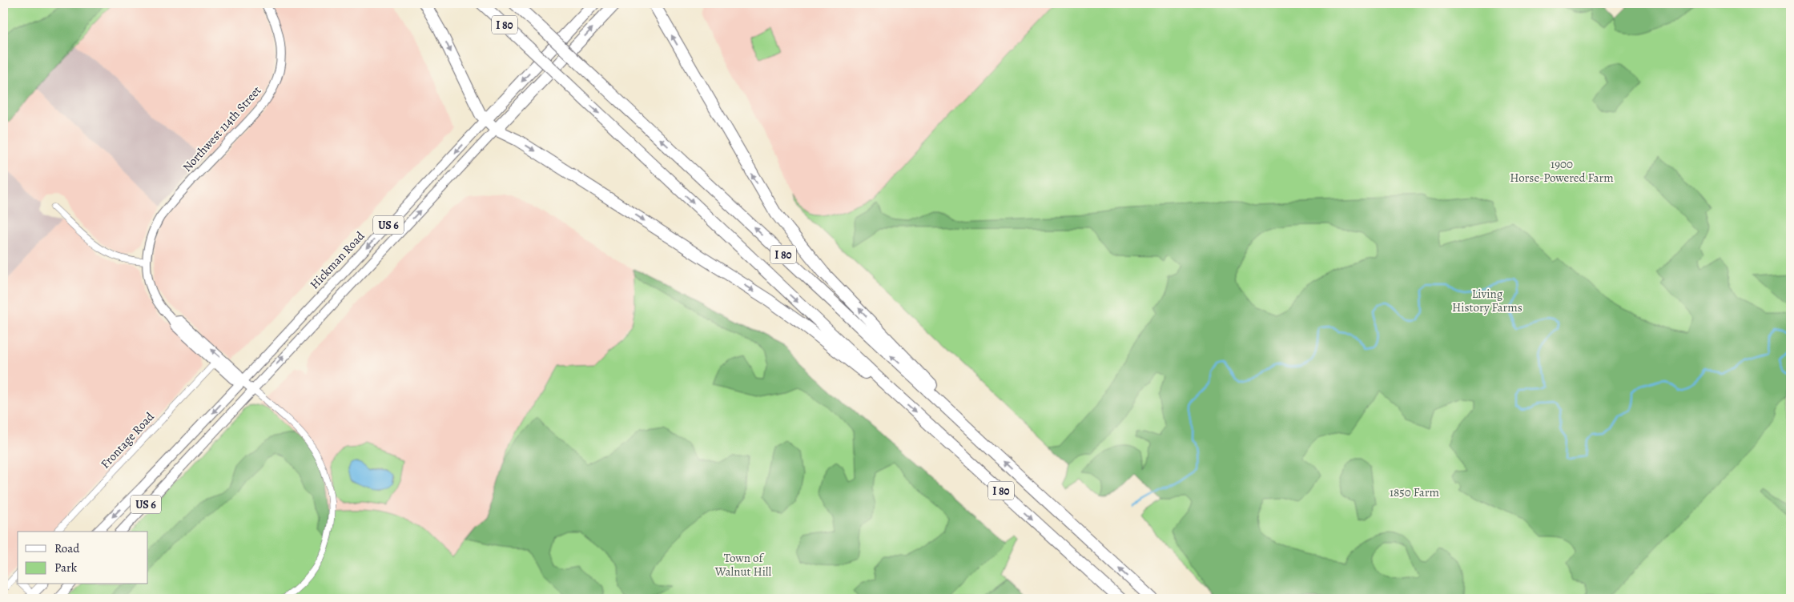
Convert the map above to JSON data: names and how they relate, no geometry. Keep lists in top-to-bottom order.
{
  "streets": {
    "highway": ["I 80", "US 6", "Hickman Road"],
    "street": ["Northwest 114th Street", "Frontage Road"]
  },
  "crossings": [
    ["Northwest 114th Street", "Hickman Road"],
    ["Northwest 114th Street", "Frontage Road"]
  ],
  "one_way": ["Hickman Road"],
  "parks": [
    "1900 Horse-Powered Farm",
    "Living History Farms",
    "1850 Farm",
    "Town of Walnut Hill"
  ],
  "legend": ["Road", "Park"]
}
